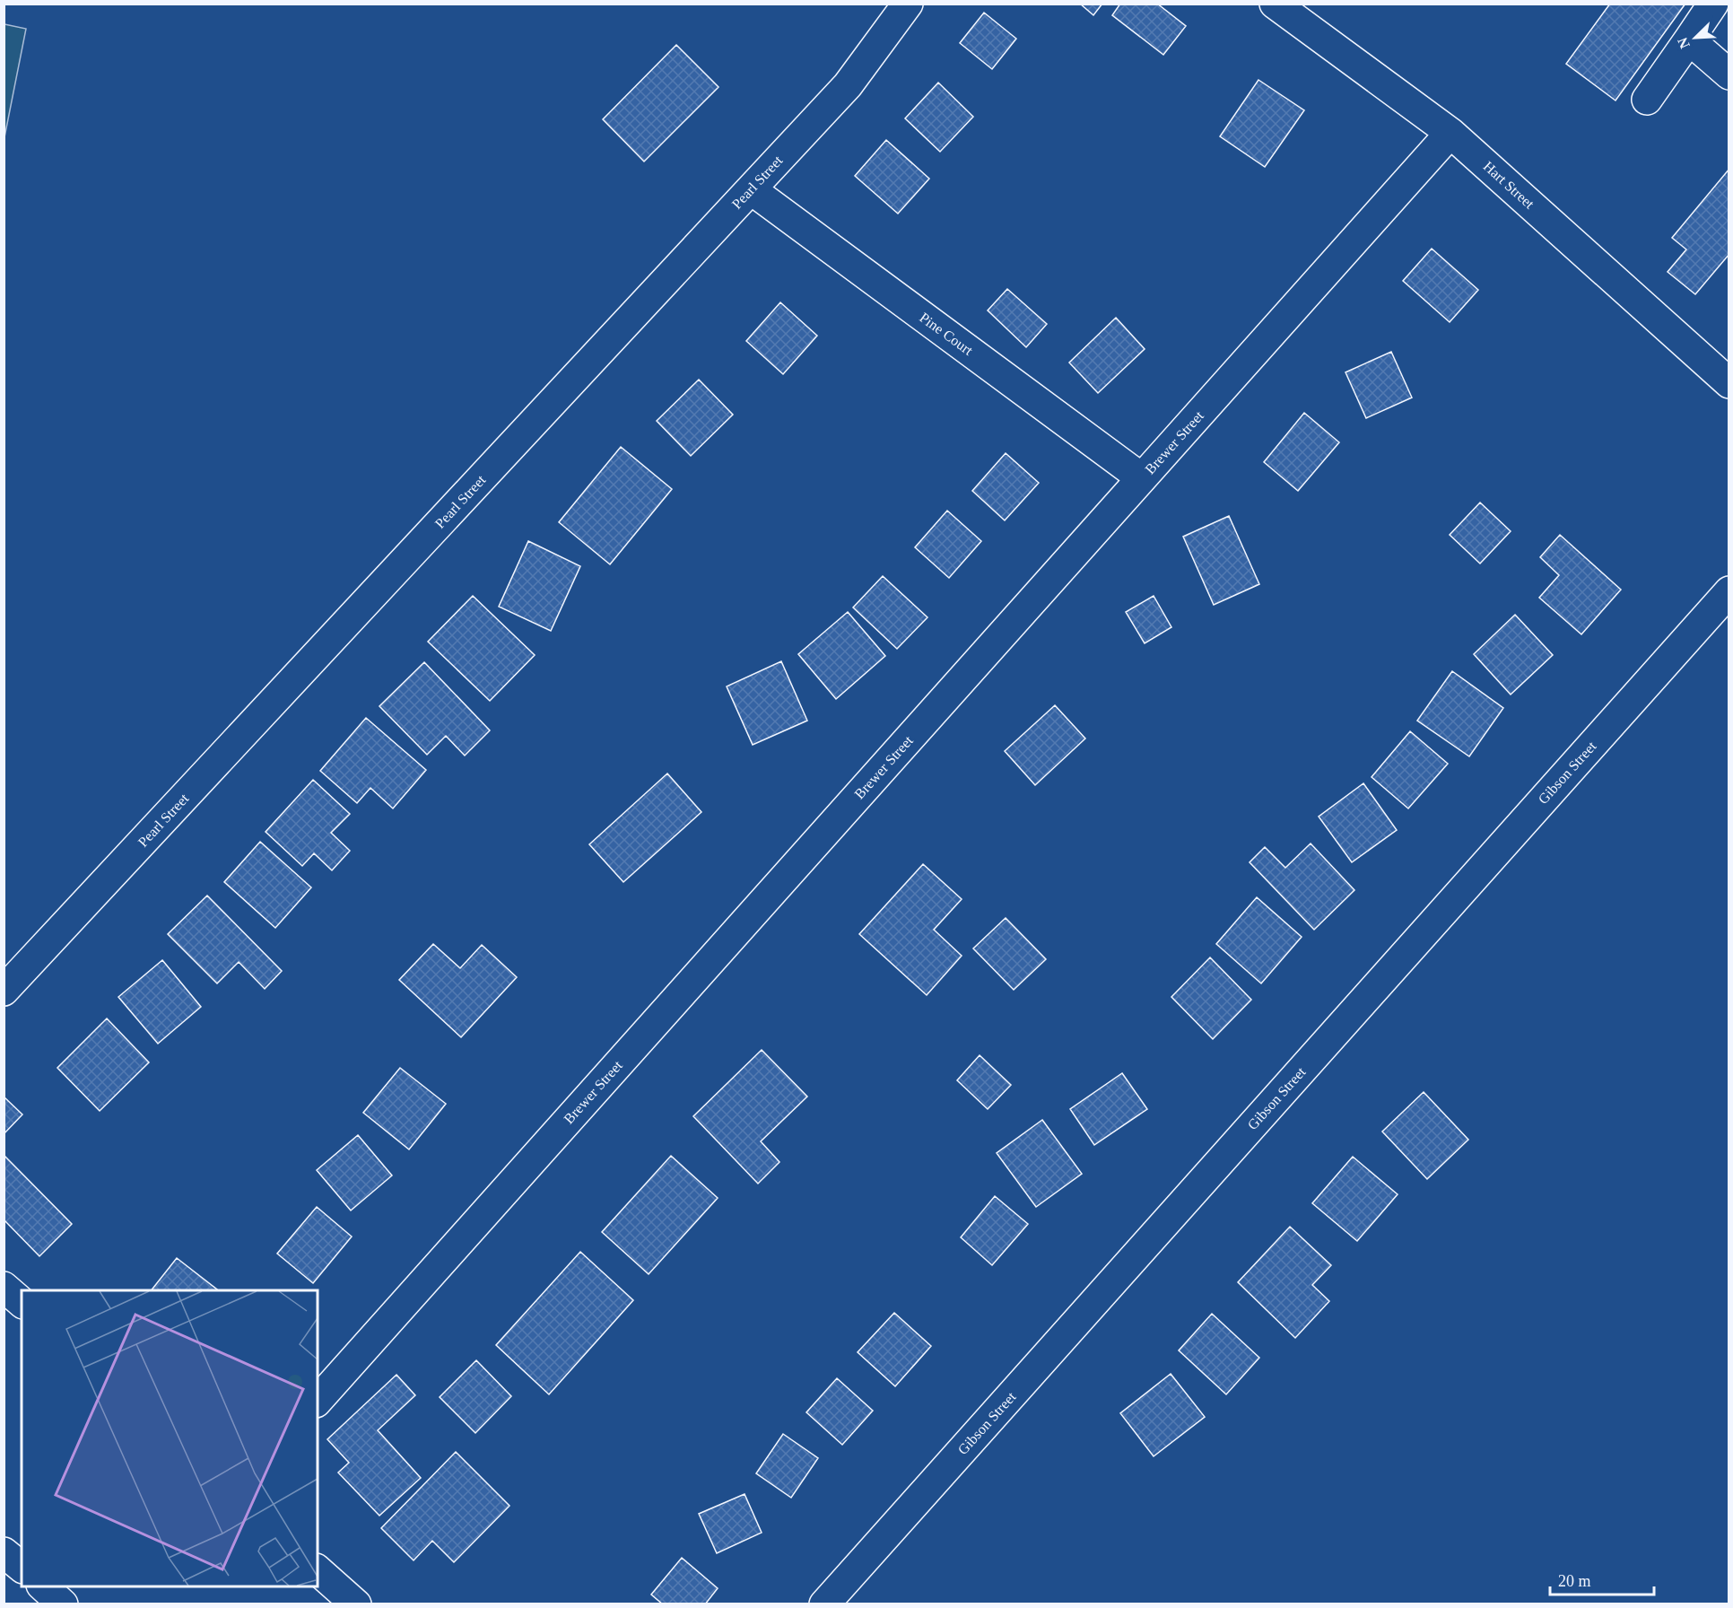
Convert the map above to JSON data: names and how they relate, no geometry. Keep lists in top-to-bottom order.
{
  "streets": {
    "street": [
      "Pearl Street",
      "Hart Street",
      "Pine Court",
      "Brewer Street",
      "Gibson Street"
    ]
  },
  "crossings": [
    ["Pearl Street", "Pine Court"],
    ["Hart Street", "Brewer Street"],
    ["Pine Court", "Brewer Street"]
  ],
  "scale_bar": "20 m",
  "north": "bottom left"
}
